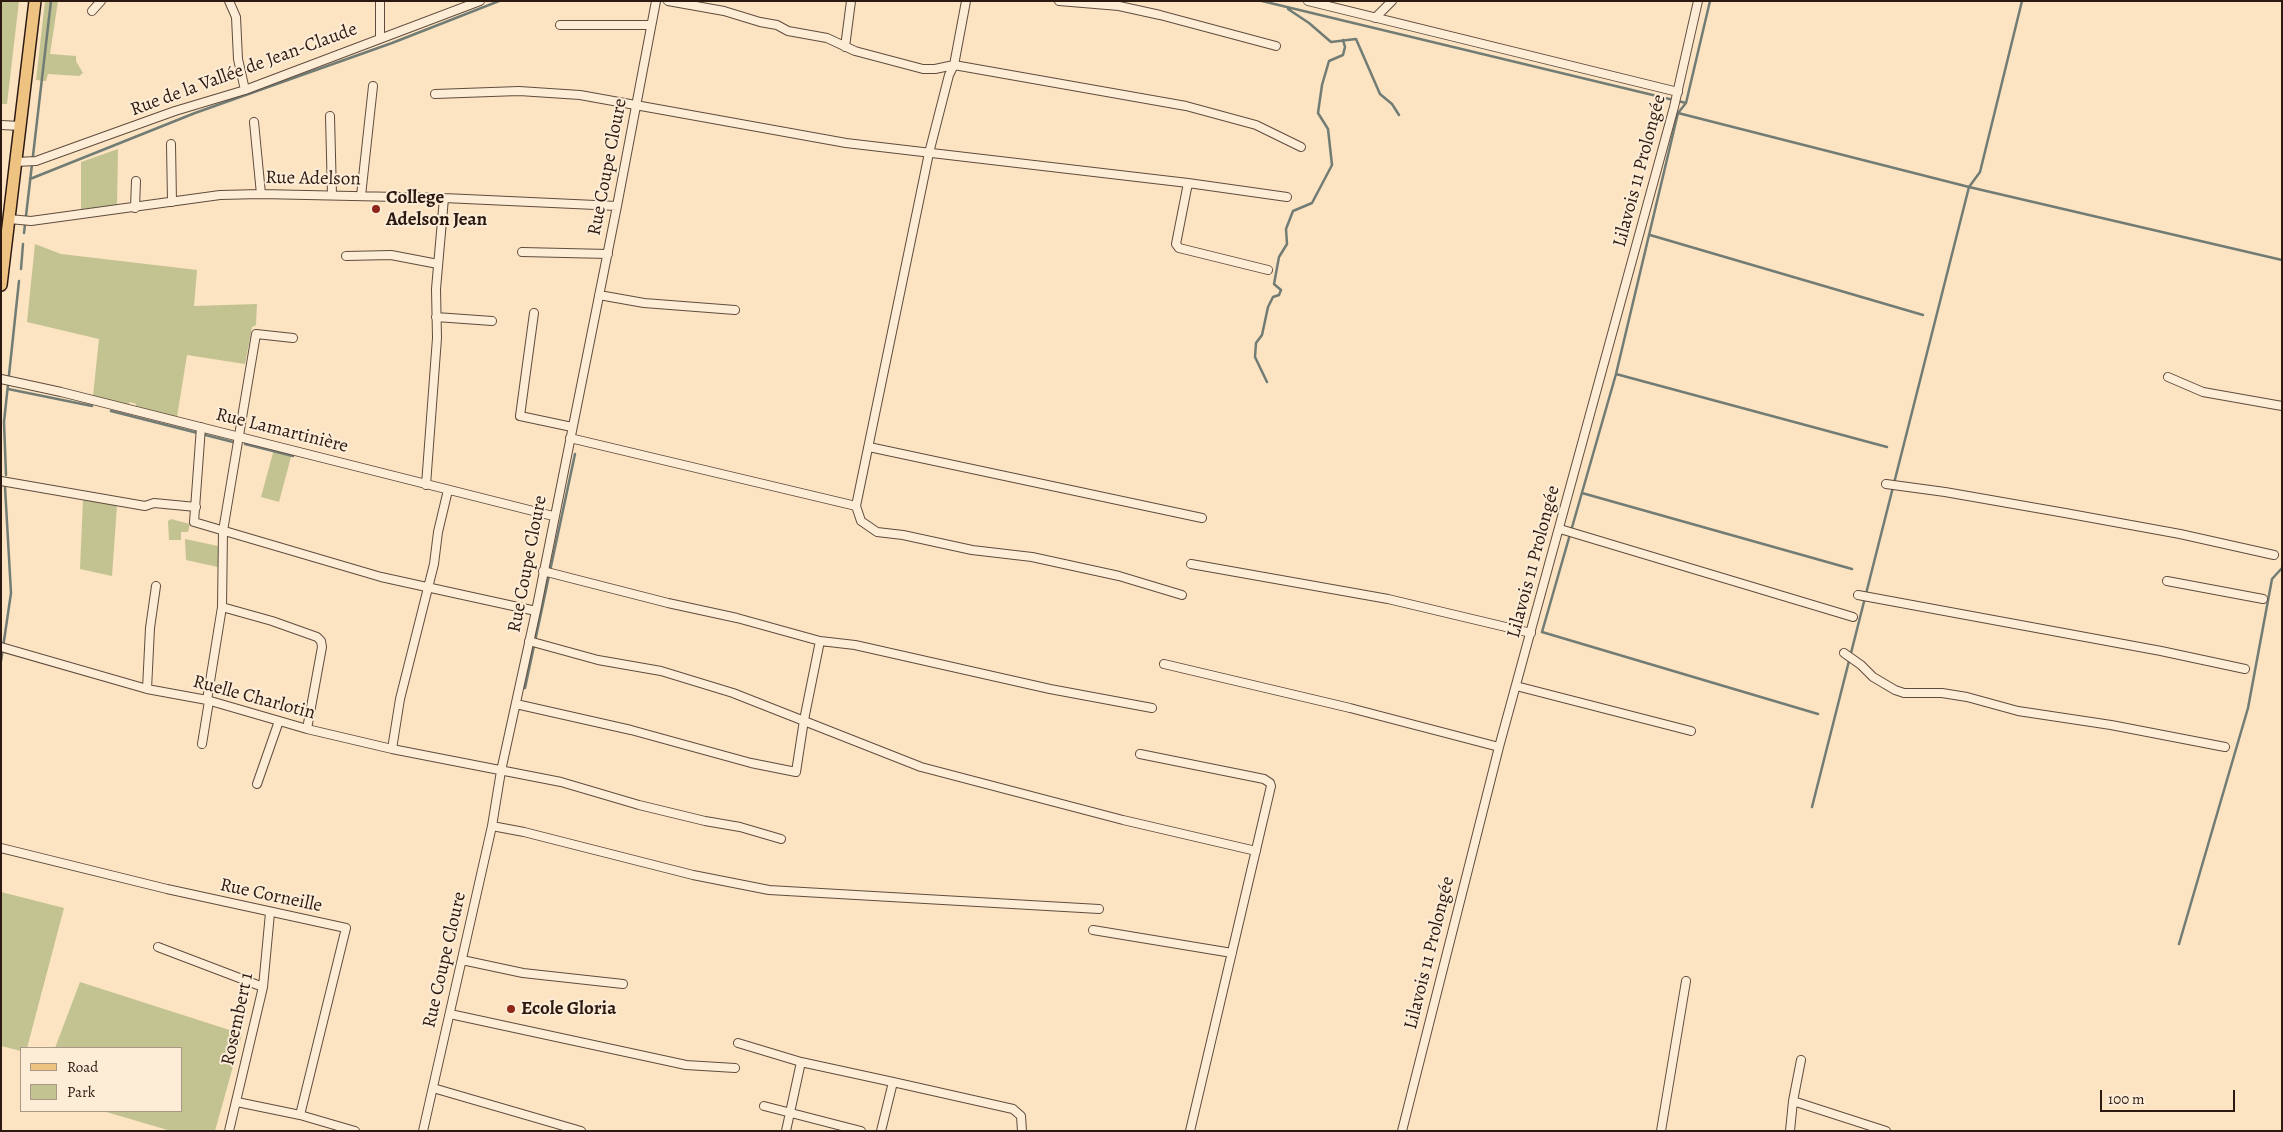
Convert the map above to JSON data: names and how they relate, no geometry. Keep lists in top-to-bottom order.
{
  "streets": {
    "street": [
      "Rue de la Vallée de Jean-Claude",
      "Rue Coupe Cloure",
      "Lilavois 11 Prolongée",
      "Rue Adelson",
      "Rue Lamartinière",
      "Ruelle Charlotin",
      "Rue Corneille",
      "Rosembert 1"
    ]
  },
  "crossings": [
    ["Rue Coupe Cloure", "Rue Adelson"],
    ["Rue Coupe Cloure", "Rue Lamartinière"],
    ["Rue Coupe Cloure", "Ruelle Charlotin"],
    ["Rue Corneille", "Rosembert 1"]
  ],
  "places": ["College Adelson Jean", "Ecole Gloria"],
  "legend": ["Road", "Park"],
  "scale_bar": "100 m"
}
